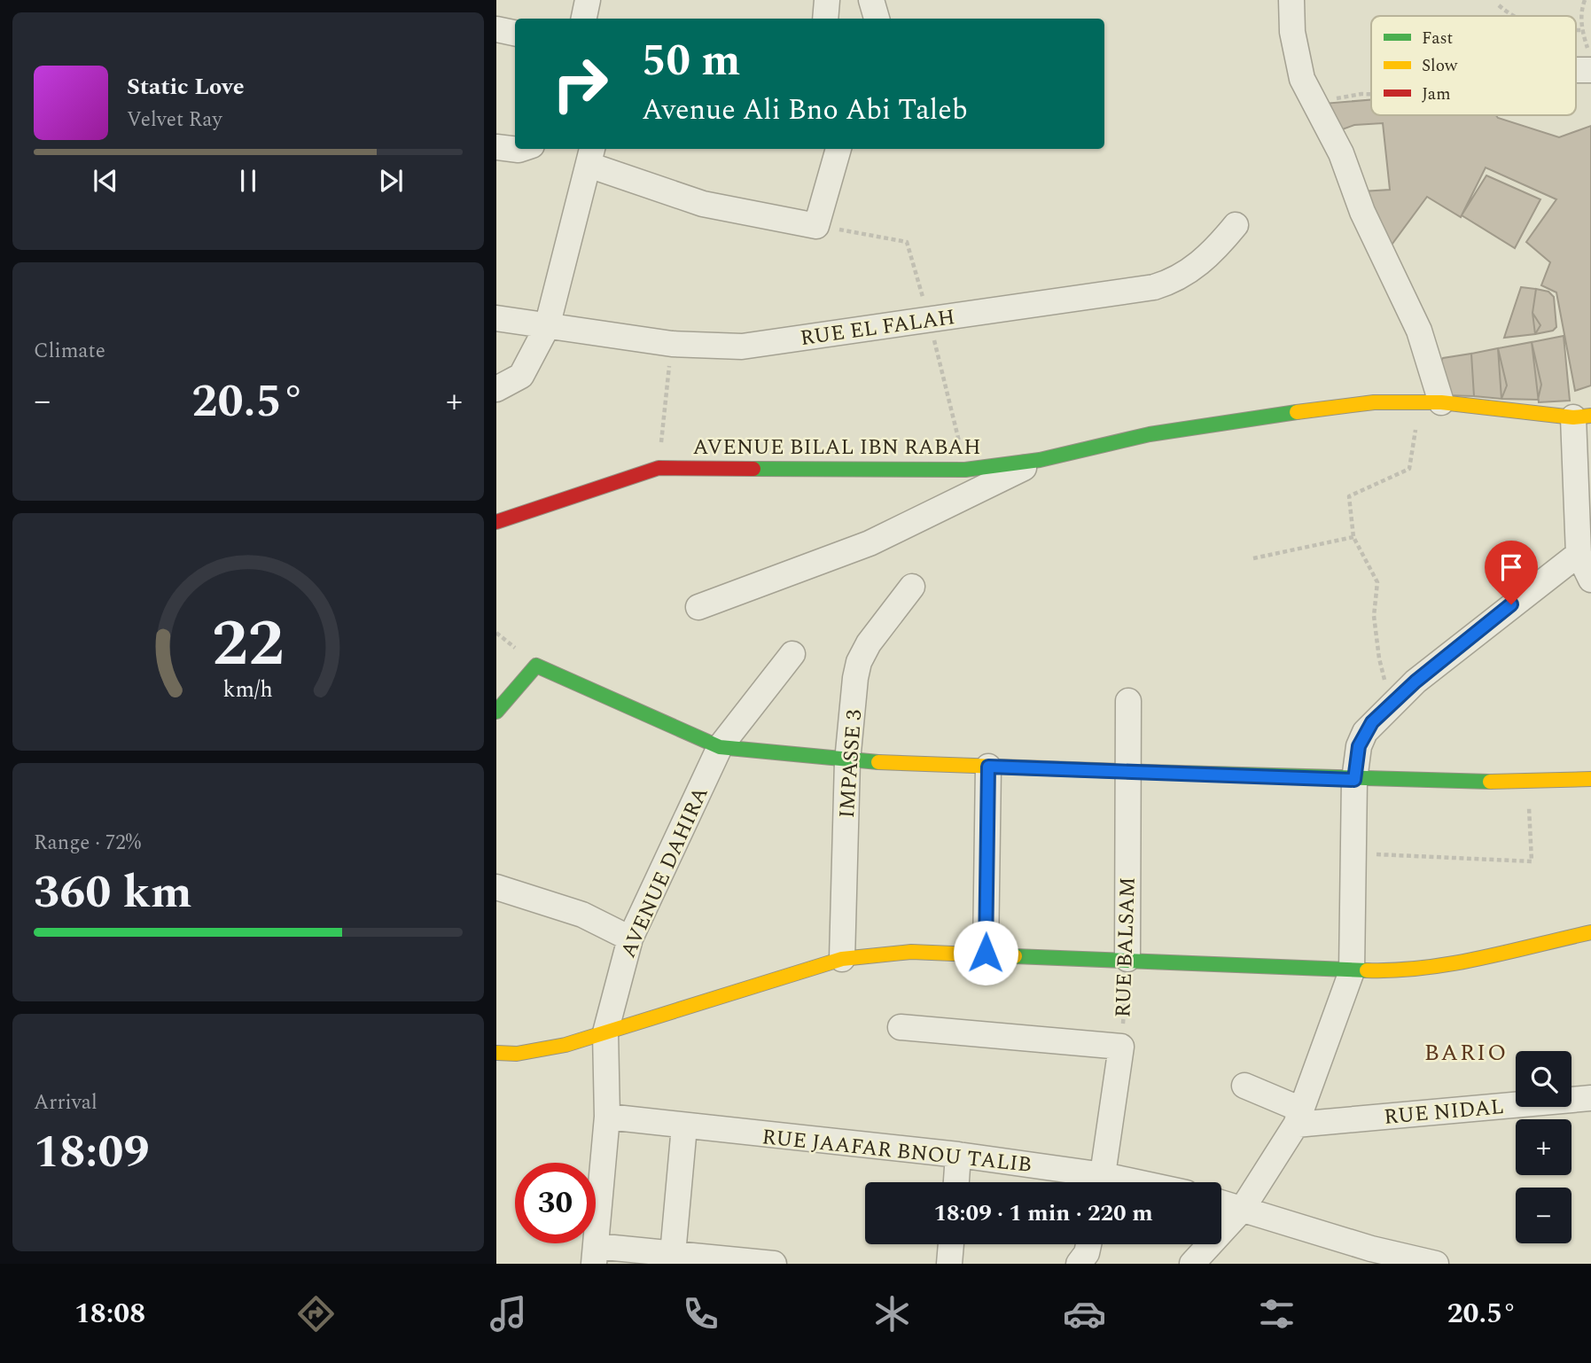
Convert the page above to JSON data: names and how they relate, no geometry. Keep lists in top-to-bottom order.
{
  "streets": {
    "street": [
      "RUE EL FALAH",
      "AVENUE BILAL IBN RABAH",
      "IMPASSE 3",
      "AVENUE DAHIRA",
      "RUE BALSAM",
      "RUE NIDAL",
      "RUE JAAFAR BNOU TALIB"
    ]
  },
  "crossings": [
    ["AVENUE DAHIRA", "RUE JAAFAR BNOU TALIB"]
  ],
  "districts": ["BARIO"],
  "legend": ["Fast", "Slow", "Jam"],
  "page": {
    "turn": ["50 m", "Avenue Ali Bno Abi Taleb"],
    "song": ["Static Love", "Velvet Ray"],
    "tile": [
      "Climate",
      ["Range · 72%", "360 km"],
      ["Arrival", "18:09"]
    ],
    "heat": ["−", "20.5°", "+"],
    "map_buttons": ["+", "−"],
    "limit": "30",
    "trip": "18:09 · 1 min · 220 m",
    "tabs": ["18:08", "20.5°"],
    "gauge": ["22", "km/h"]
  }
}
